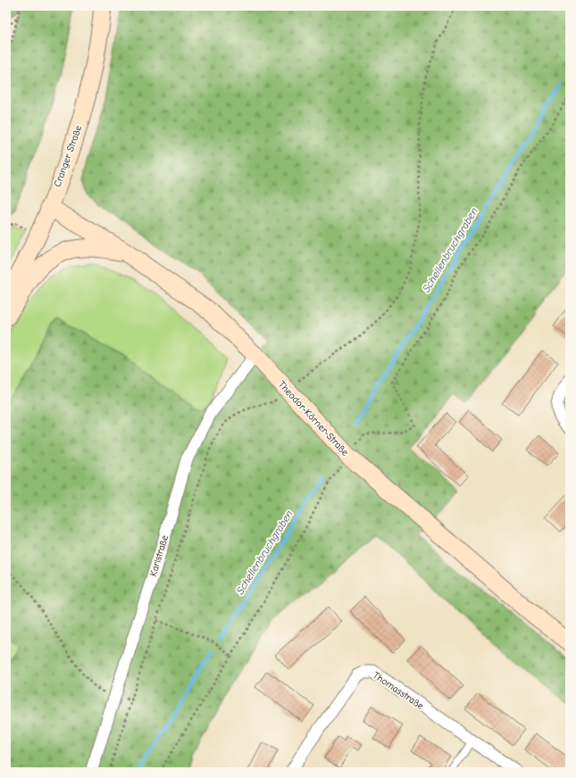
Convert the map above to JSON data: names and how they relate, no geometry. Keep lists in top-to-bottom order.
{
  "streets": {
    "main road": ["Cranger Straße", "Theodor-Körner-Straße"],
    "street": ["Karlstraße", "Thomasstraße"]
  },
  "crossings": [
    ["Cranger Straße", "Theodor-Körner-Straße"],
    ["Theodor-Körner-Straße", "Karlstraße"]
  ],
  "water": ["Schellenbruchgraben"]
}
